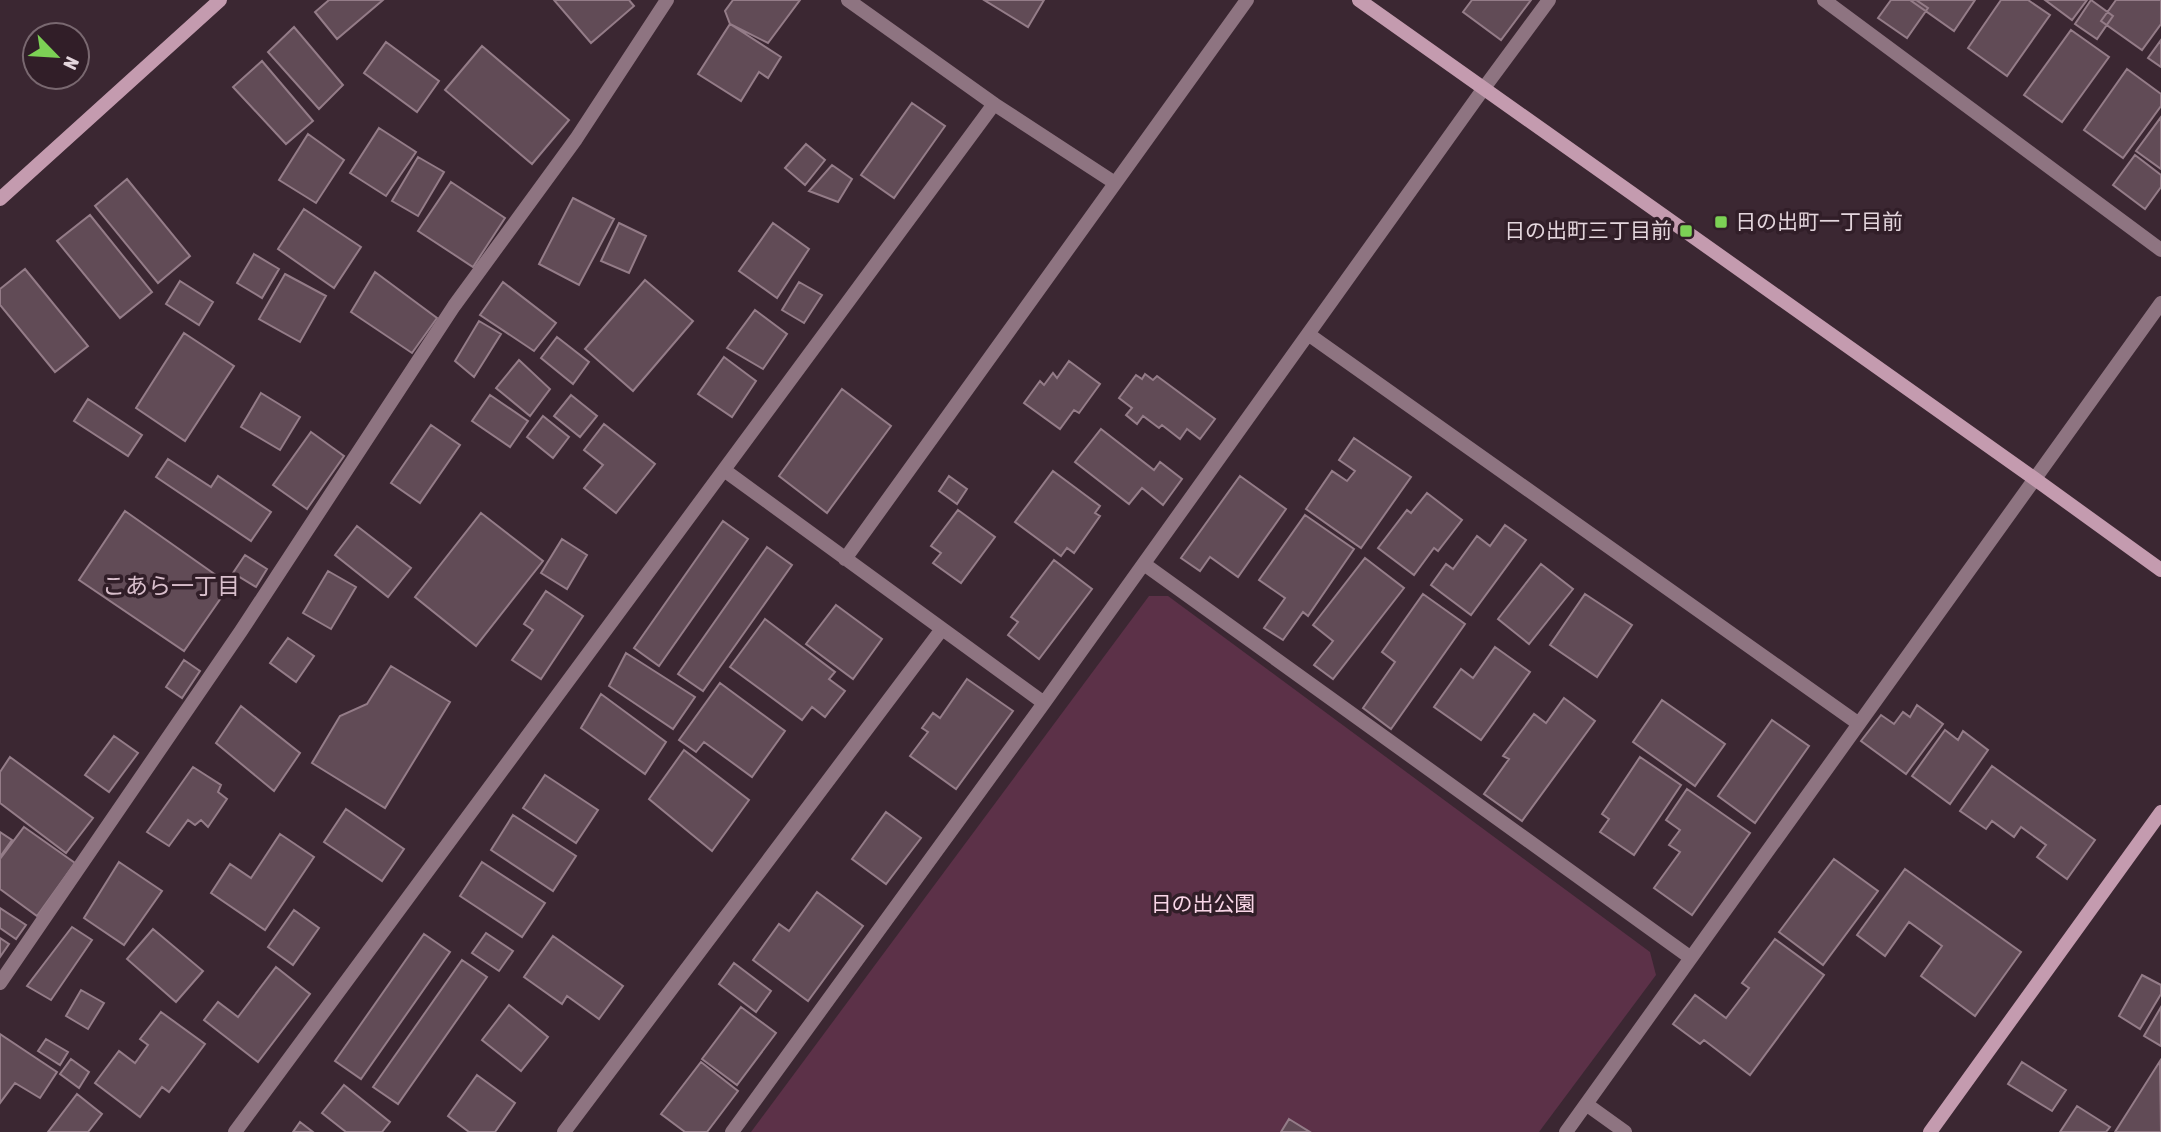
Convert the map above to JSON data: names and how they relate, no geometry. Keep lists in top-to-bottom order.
{
  "districts": ["こあら一丁目"],
  "parks": ["日の出公園"],
  "places": {
    "transit": ["日の出町一丁目前", "日の出町三丁目前"]
  },
  "north": "bottom right"
}
